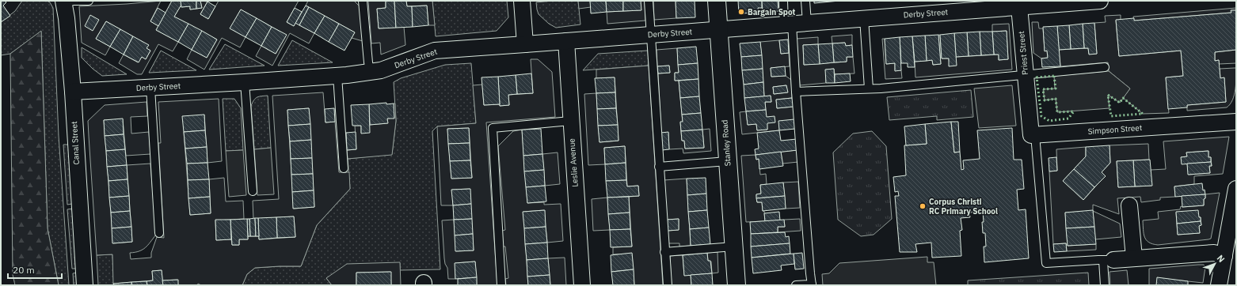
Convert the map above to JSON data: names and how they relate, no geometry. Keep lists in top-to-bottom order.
{
  "streets": {
    "street": [
      "Derby Street",
      "Priest Street",
      "Simpson Street",
      "Canal Street",
      "Stanley Road",
      "Leslie Avenue"
    ]
  },
  "crossings": [
    ["Derby Street", "Priest Street"],
    ["Derby Street", "Canal Street"],
    ["Derby Street", "Stanley Road"],
    ["Derby Street", "Leslie Avenue"],
    ["Priest Street", "Simpson Street"]
  ],
  "places": ["Bargain Spot", "Corpus Christi RC Primary School"],
  "scale_bar": "20 m",
  "north": "top right"
}
